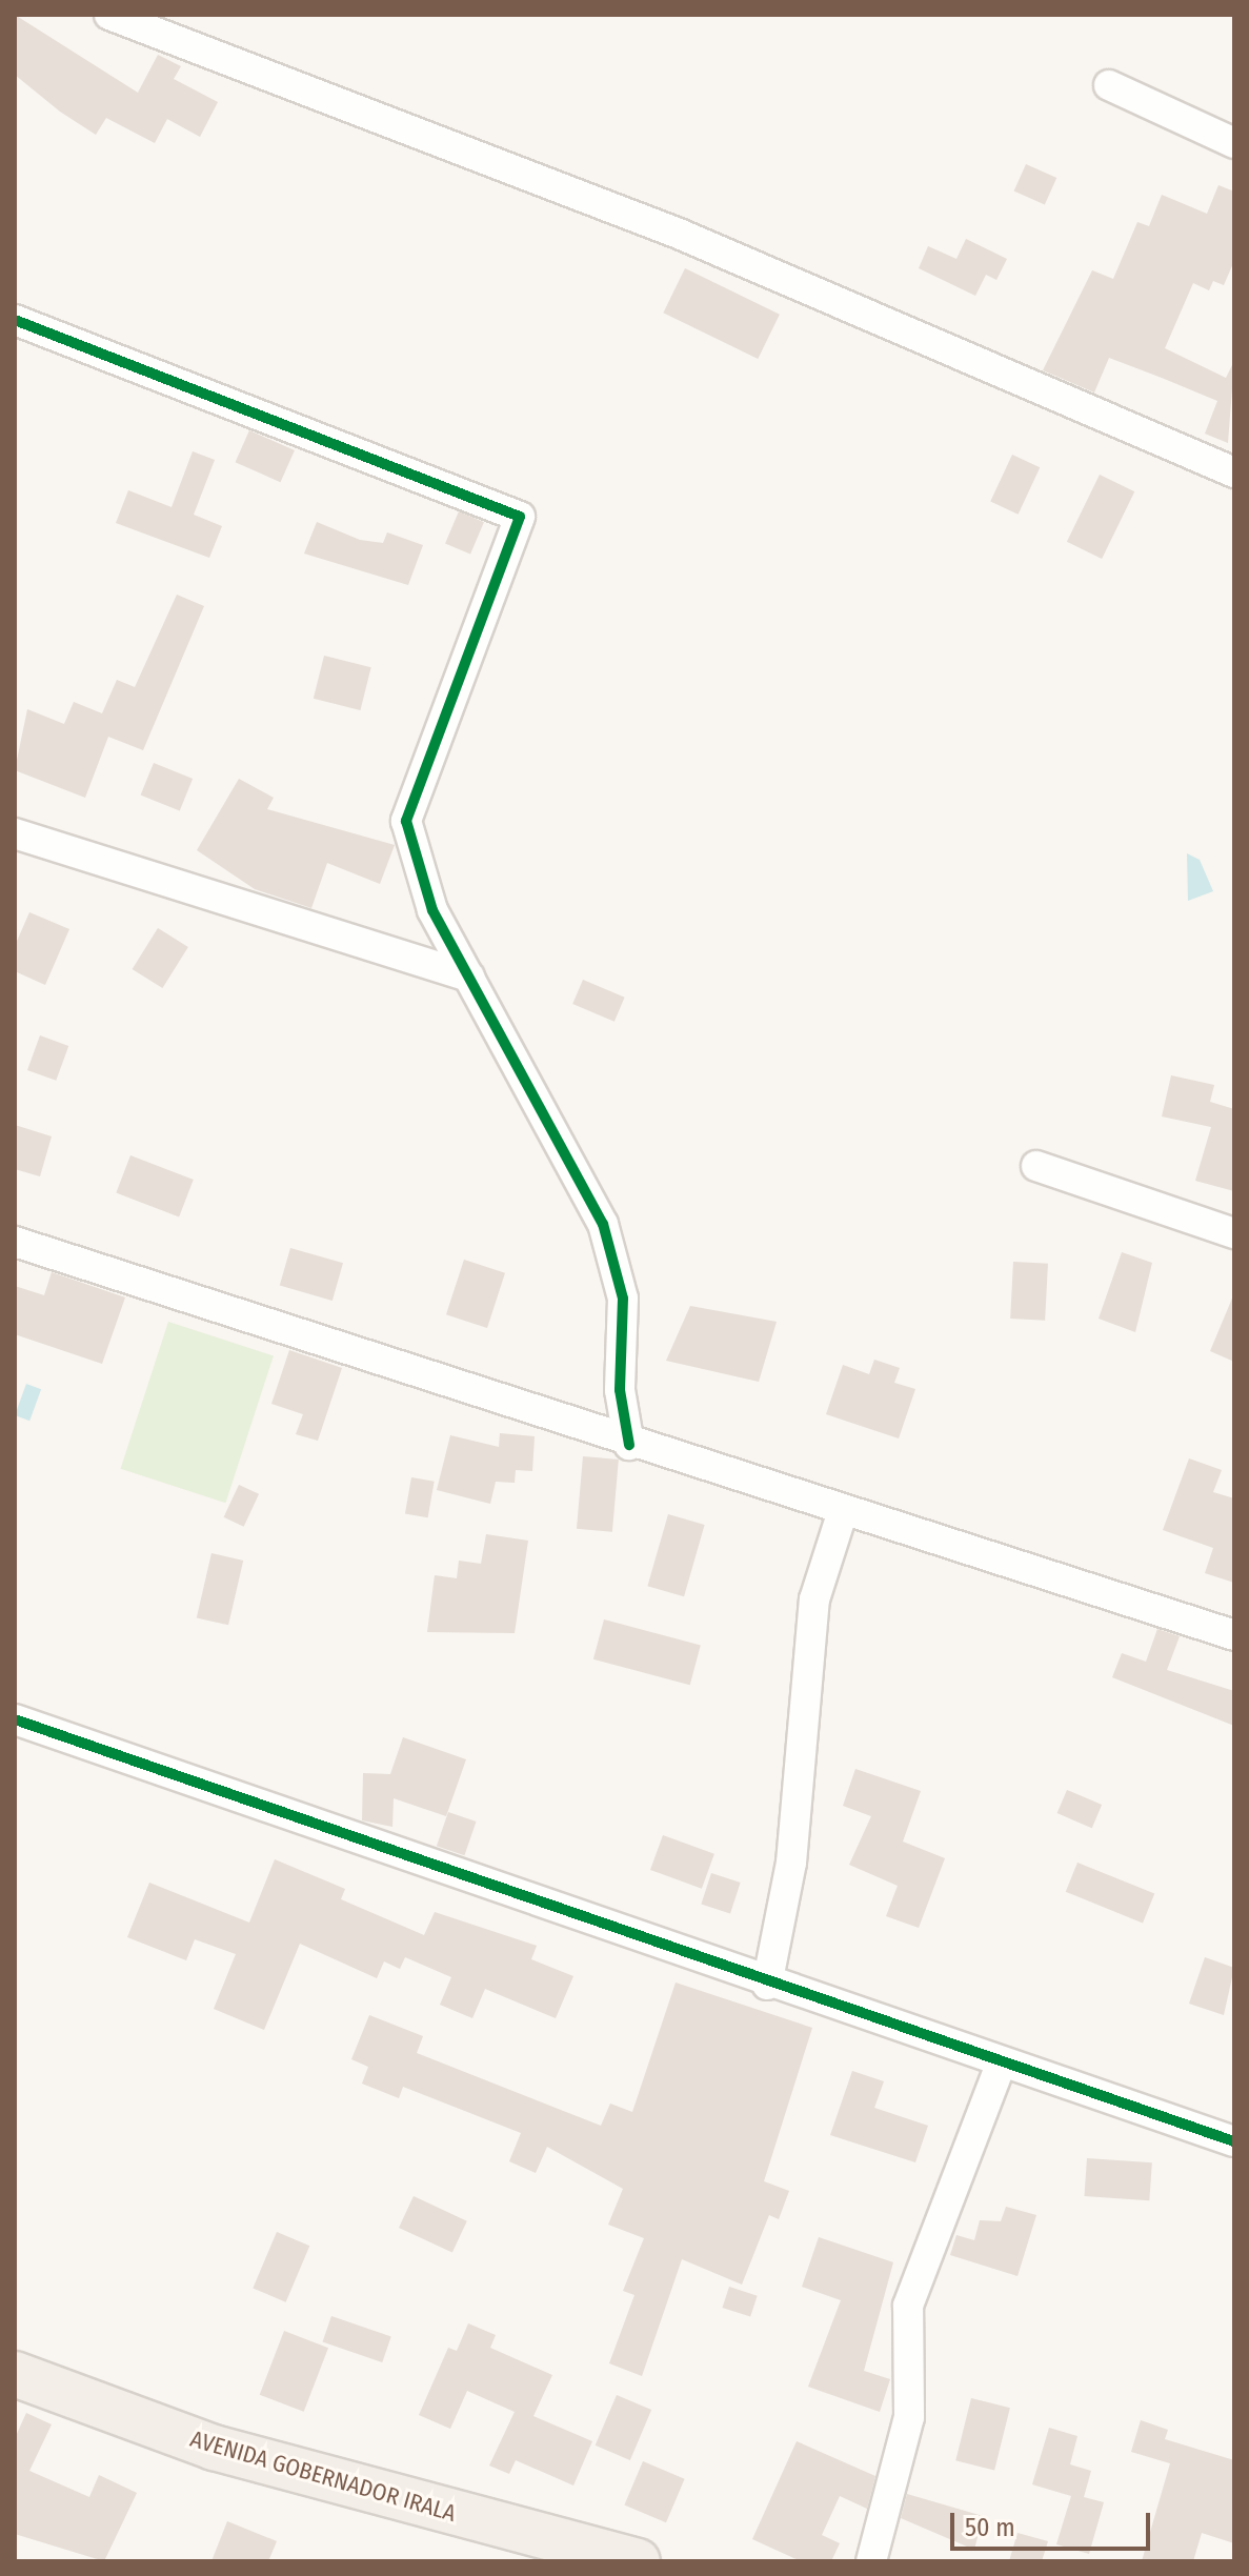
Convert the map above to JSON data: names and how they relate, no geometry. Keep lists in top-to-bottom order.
{
  "streets": {
    "main road": ["AVENIDA GOBERNADOR IRALA"]
  },
  "scale_bar": "50 m"
}
